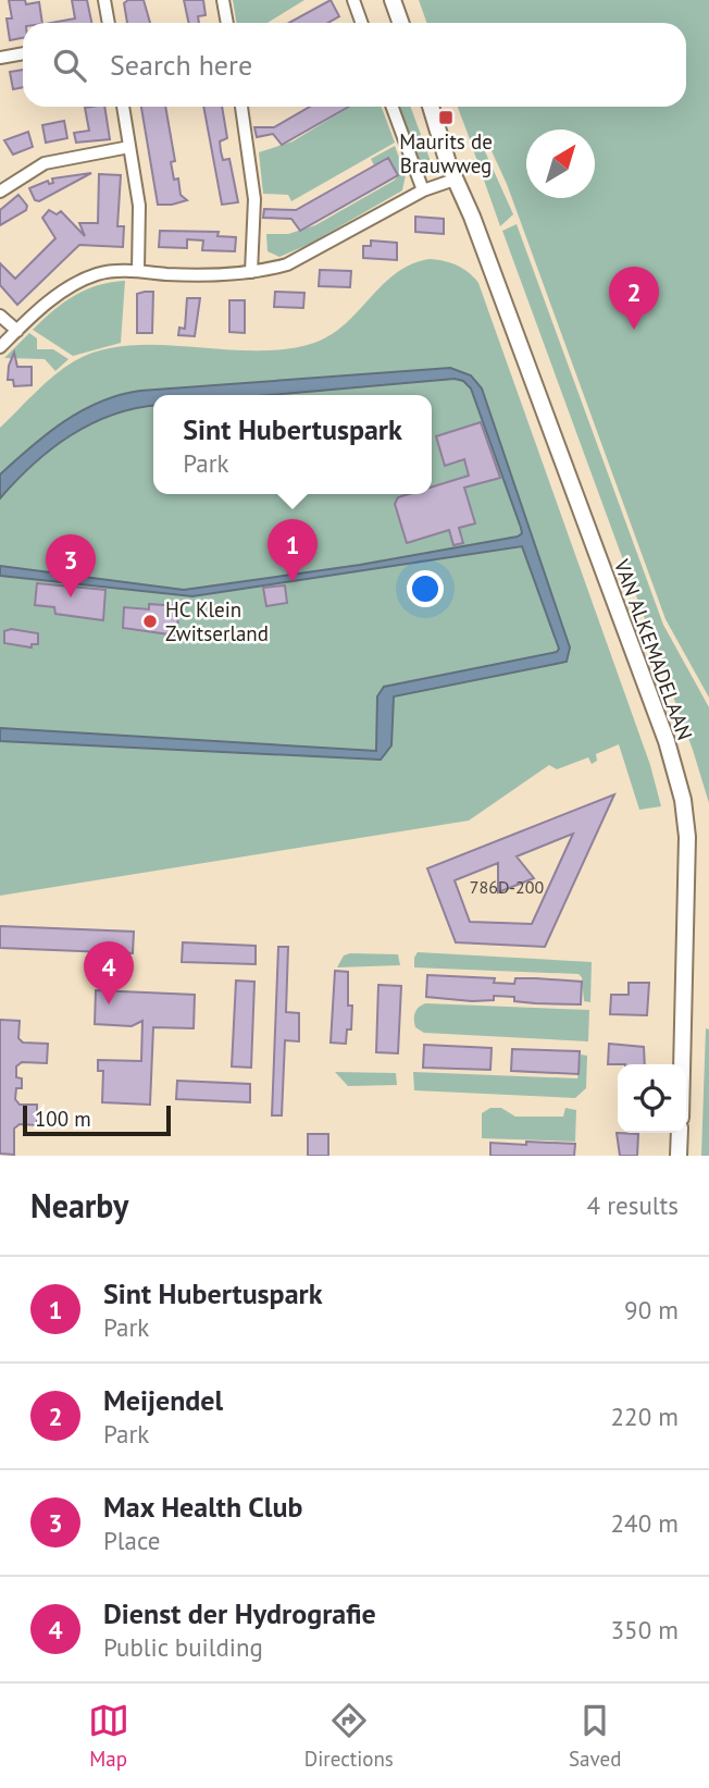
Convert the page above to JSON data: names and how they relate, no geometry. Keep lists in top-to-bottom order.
{
  "streets": {
    "main road": ["VAN ALKEMADELAAN"]
  },
  "places": {
    "transit": ["Maurits de Brauwweg"],
    "other": ["HC Klein Zwitserland"]
  },
  "house_numbers": ["786D-200"],
  "scale_bar": "100 m",
  "north": "top right",
  "page": {
    "search": "Search here",
    "pins": [
      "2",
      "1",
      "3",
      "4"
    ],
    "popup": ["Sint Hubertuspark", "Park"],
    "scale": "100 m",
    "heading": ["Nearby", "4 results"],
    "list": [
      {
        "mark": "1",
        "name": "Sint Hubertuspark",
        "note": "Park",
        "value": "90 m"
      },
      {
        "mark": "2",
        "name": "Meijendel",
        "note": "Park",
        "value": "220 m"
      },
      {
        "mark": "3",
        "name": "Max Health Club",
        "note": "Place",
        "value": "240 m"
      },
      {
        "mark": "4",
        "name": "Dienst der Hydrografie",
        "note": "Public building",
        "value": "350 m"
      }
    ],
    "nav": ["Map", "Directions", "Saved"]
  }
}
